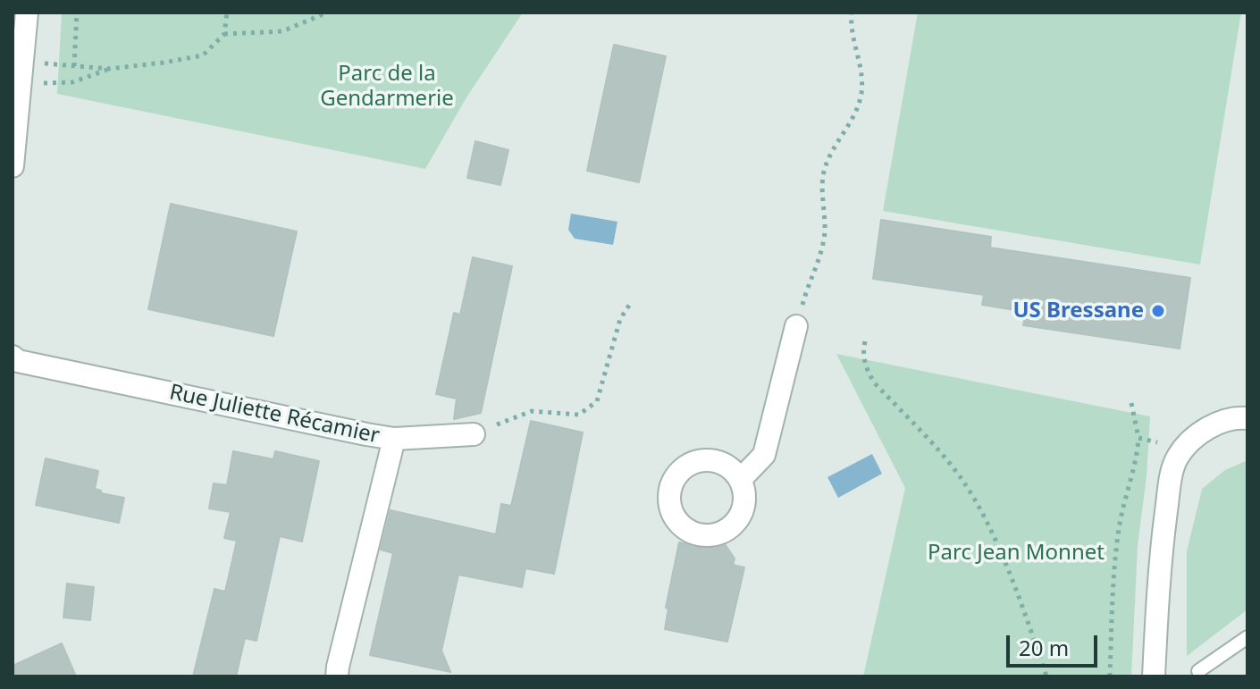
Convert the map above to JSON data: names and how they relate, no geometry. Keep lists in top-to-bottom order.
{
  "streets": {
    "street": ["Rue Juliette Récamier"]
  },
  "parks": ["Parc de la Gendarmerie", "Parc Jean Monnet"],
  "places": ["US Bressane"],
  "scale_bar": "20 m"
}
